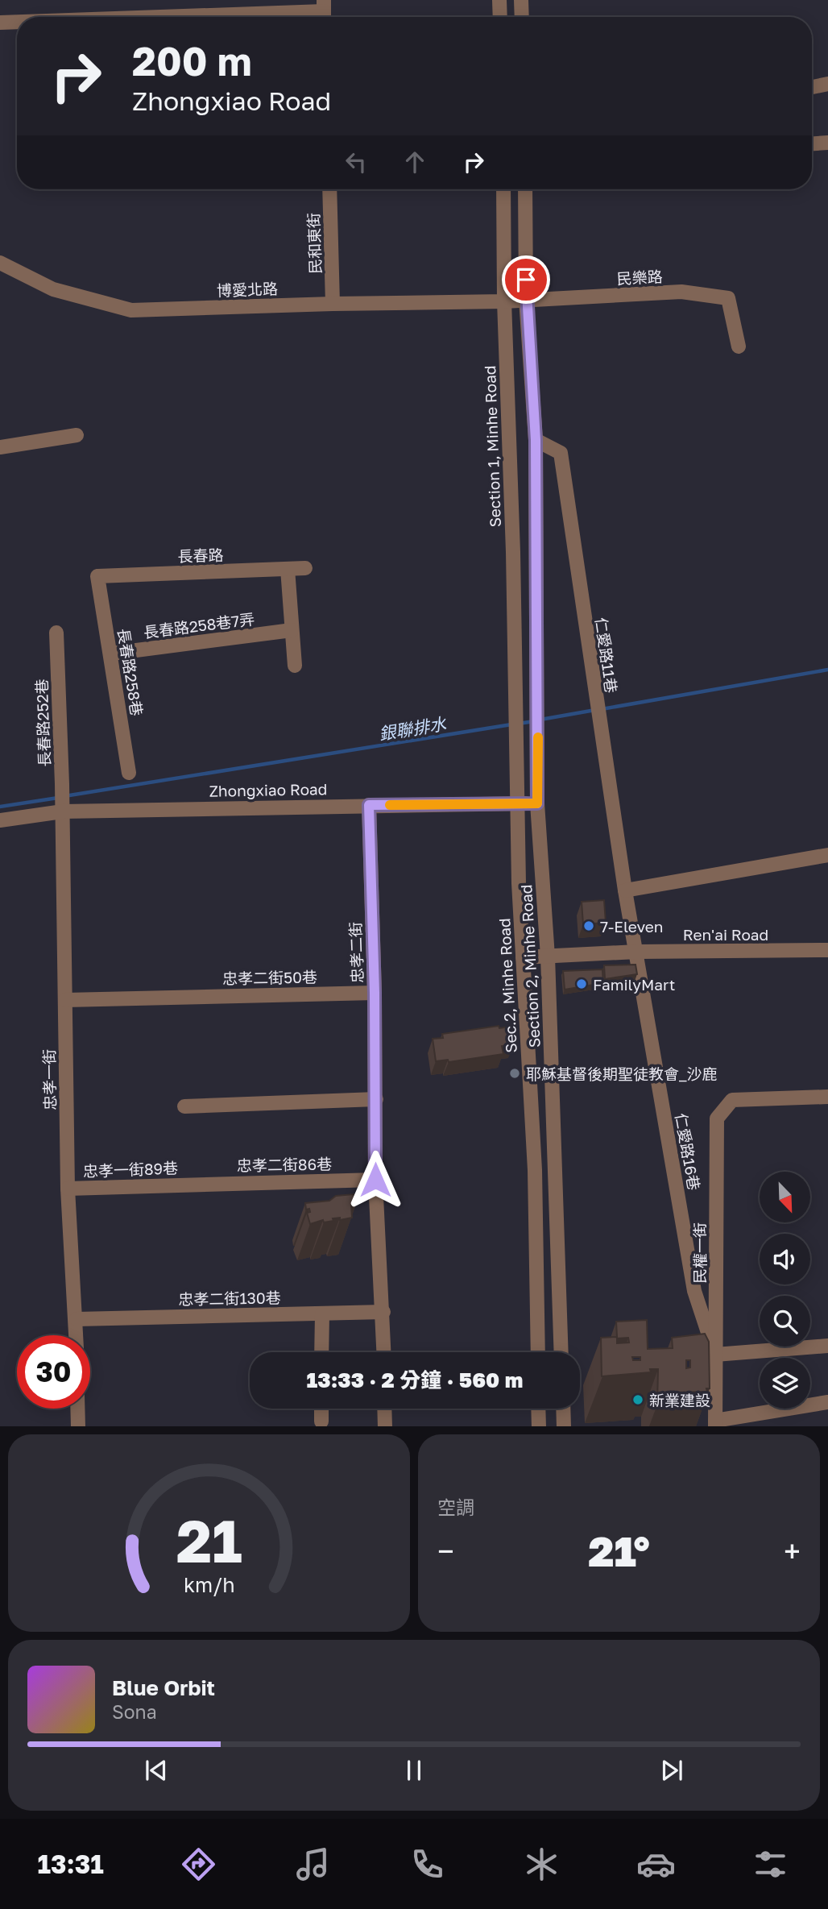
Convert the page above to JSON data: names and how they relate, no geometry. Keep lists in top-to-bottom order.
{
  "streets": {
    "street": [
      "民和東街",
      "民樂路",
      "博愛北路",
      "Section 1, Minhe Road",
      "長春路",
      "長春路258巷7弄",
      "仁愛路11巷",
      "長春路258巷",
      "長春路252巷",
      "Zhongxiao Road",
      "Ren'ai Road",
      "忠孝二街",
      "Section 2, Minhe Road",
      "忠孝二街50巷",
      "Sec.2, Minhe Road",
      "忠孝一街",
      "仁愛路16巷",
      "忠孝二街86巷",
      "忠孝一街89巷",
      "民權一街",
      "忠孝二街130巷"
    ]
  },
  "crossings": [
    ["民和東街", "博愛北路"],
    ["民樂路", "博愛北路"],
    ["民樂路", "Section 1, Minhe Road"],
    ["博愛北路", "Section 1, Minhe Road"],
    ["Section 1, Minhe Road", "Sec.2, Minhe Road"],
    ["長春路", "長春路258巷"],
    ["長春路258巷7弄", "長春路258巷"],
    ["仁愛路11巷", "Ren'ai Road"],
    ["仁愛路11巷", "仁愛路16巷"],
    ["長春路252巷", "Zhongxiao Road"],
    ["長春路252巷", "忠孝一街"],
    ["Zhongxiao Road", "忠孝二街"],
    ["Zhongxiao Road", "Section 2, Minhe Road"],
    ["Zhongxiao Road", "Sec.2, Minhe Road"],
    ["Zhongxiao Road", "忠孝一街"],
    ["Ren'ai Road", "Section 2, Minhe Road"],
    ["Ren'ai Road", "Sec.2, Minhe Road"],
    ["Ren'ai Road", "仁愛路16巷"],
    ["忠孝二街", "忠孝二街50巷"],
    ["忠孝二街", "忠孝二街86巷"],
    ["忠孝二街", "忠孝二街130巷"],
    ["忠孝二街50巷", "忠孝一街"],
    ["忠孝一街", "忠孝一街89巷"],
    ["忠孝一街", "忠孝二街130巷"],
    ["仁愛路16巷", "民權一街"],
    ["忠孝二街86巷", "忠孝一街89巷"]
  ],
  "water": ["銀聯排水"],
  "places": [
    "7-Eleven",
    "FamilyMart",
    "耶穌基督後期聖徒教會_沙鹿",
    "新業建設"
  ],
  "north": "bottom right",
  "page": {
    "turn": ["200 m", "Zhongxiao Road"],
    "limit": "30",
    "trip": "13:33 · 2 分鐘 · 560 m",
    "tile": "空調",
    "heat": ["−", "21°", "+"],
    "song": ["Blue Orbit", "Sona"],
    "tabs": "13:31",
    "gauge": ["21", "km/h"]
  }
}
